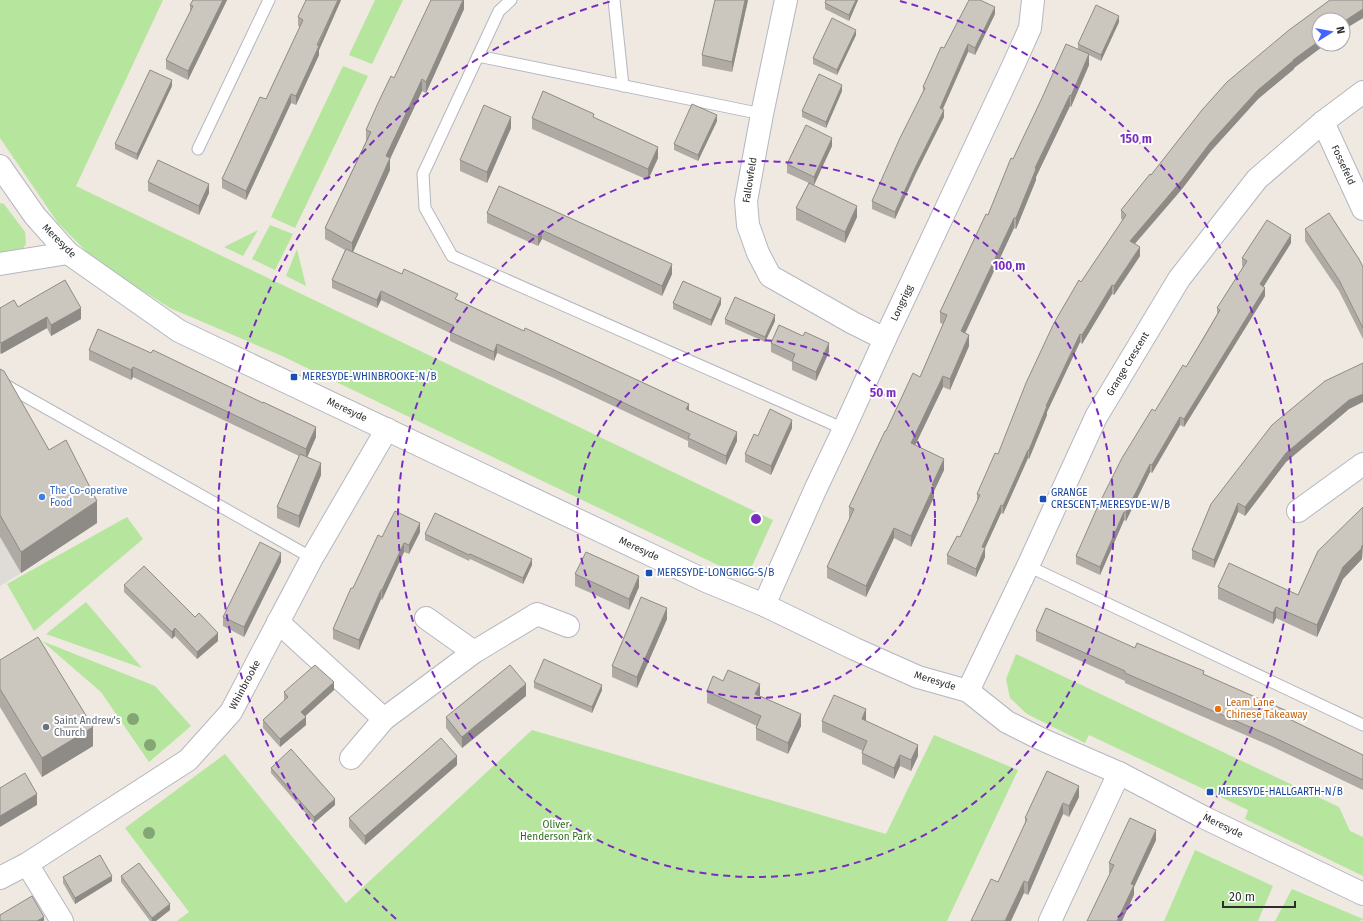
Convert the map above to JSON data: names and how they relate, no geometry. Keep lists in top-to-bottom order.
{
  "streets": {
    "street": [
      "Fossefeld",
      "Fallowfeld",
      "Meresyde",
      "Longrigg",
      "Grange Crescent",
      "Whinbrooke"
    ]
  },
  "crossings": [
    ["Fossefeld", "Grange Crescent"],
    ["Fallowfeld", "Longrigg"],
    ["Meresyde", "Longrigg"],
    ["Meresyde", "Grange Crescent"],
    ["Meresyde", "Whinbrooke"]
  ],
  "parks": ["Oliver Henderson Park"],
  "places": {
    "transit": [
      "MERESYDE-WHINBROOKE-N/B",
      "GRANGE CRESCENT-MERESYDE-W/B",
      "MERESYDE-LONGRIGG-S/B",
      "MERESYDE-HALLGARTH-N/B"
    ],
    "other": ["The Co-operative Food", "Leam Lane Chinese Takeaway", "Saint Andrew's Church"]
  },
  "scale_bar": "20 m",
  "north": "right",
  "rings": ["150 m", "100 m", "50 m"]
}
